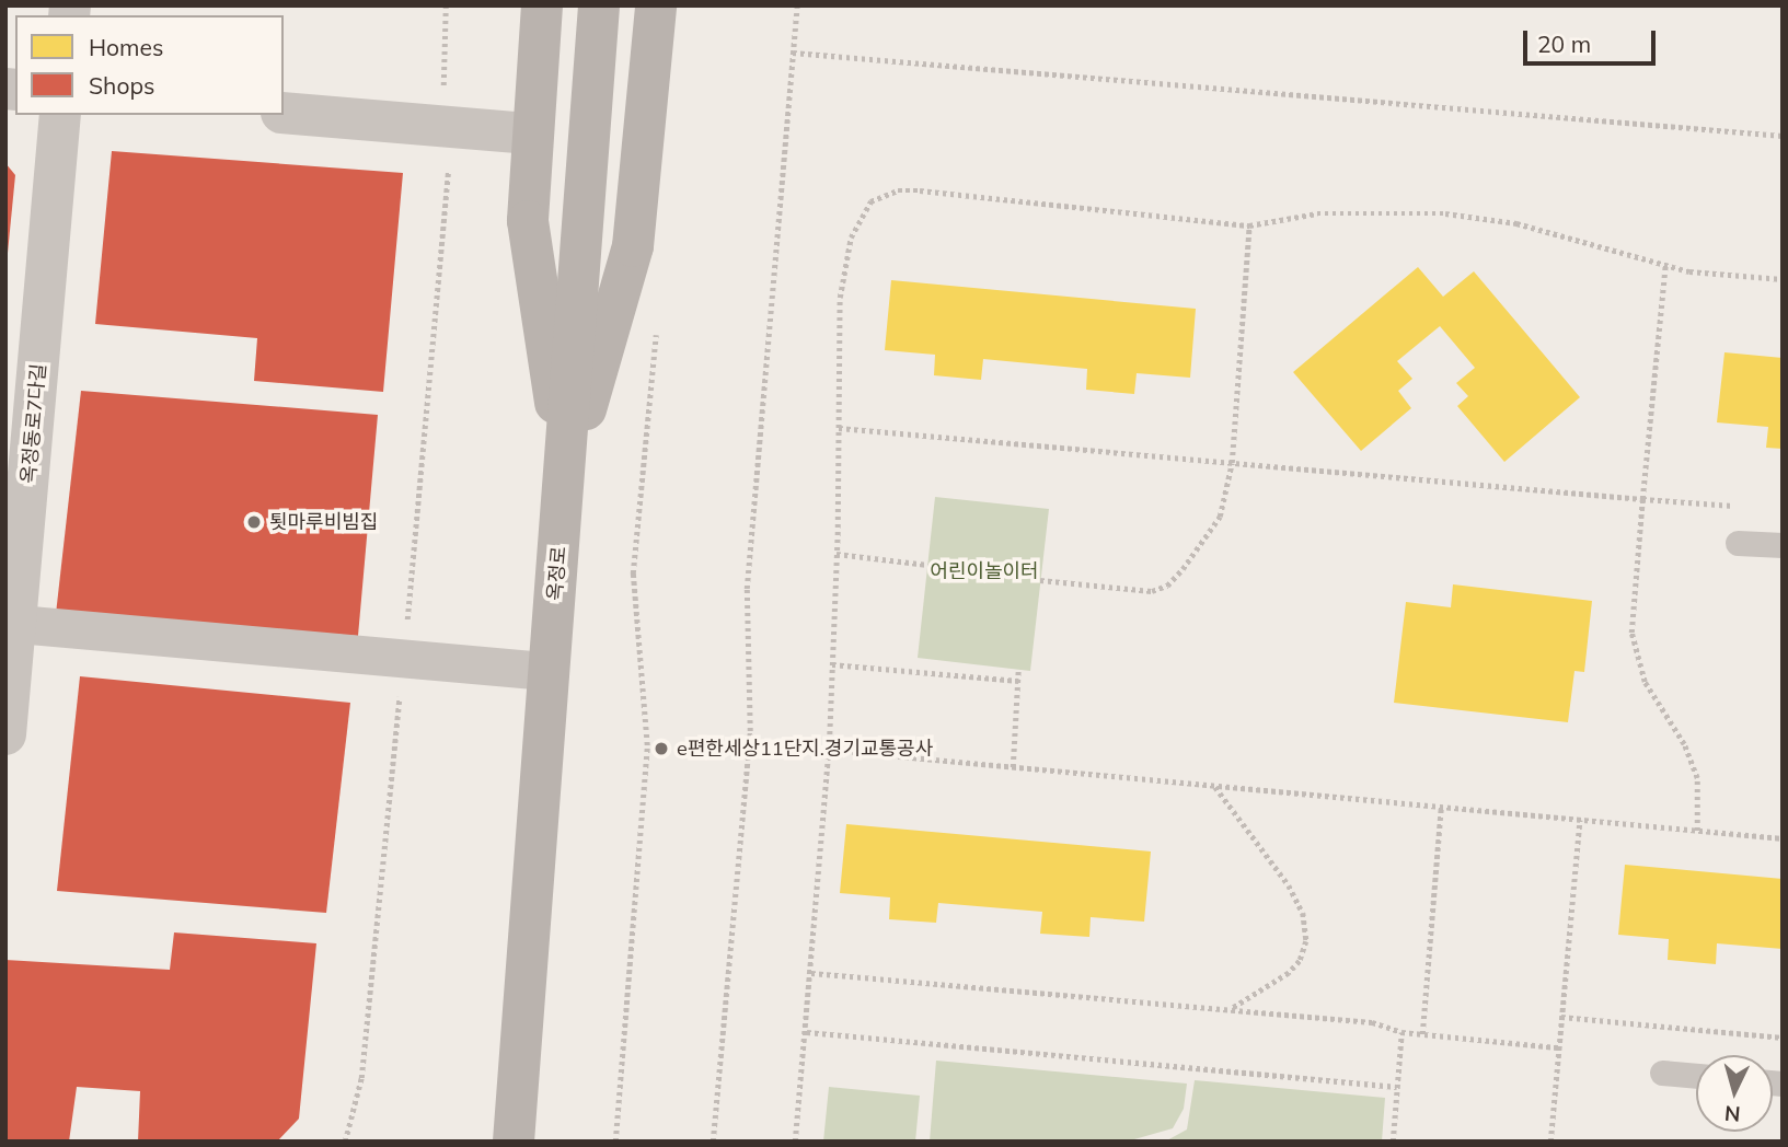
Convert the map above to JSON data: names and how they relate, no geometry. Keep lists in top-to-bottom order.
{
  "streets": {
    "main road": ["옥정로"],
    "street": ["옥정동로7다길"]
  },
  "parks": ["어린이놀이터"],
  "places": ["툇마루비빔집", "e편한세상11단지.경기교통공사"],
  "legend": ["Homes", "Shops"],
  "scale_bar": "20 m",
  "north": "bottom"
}
